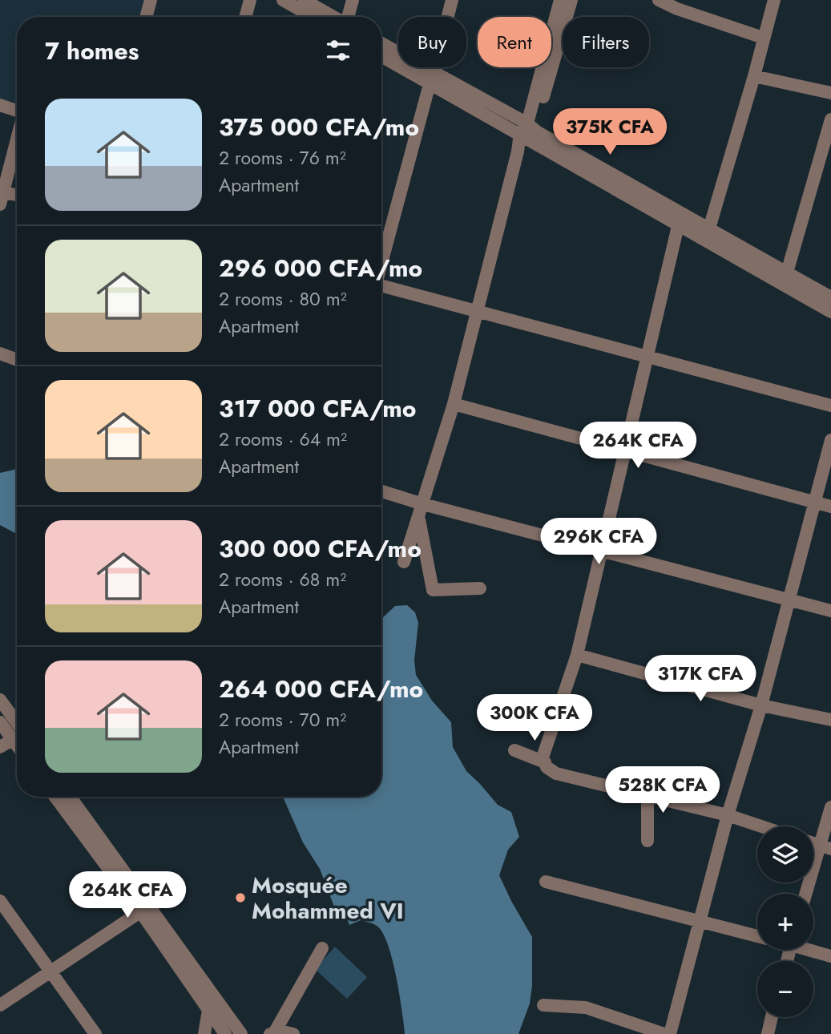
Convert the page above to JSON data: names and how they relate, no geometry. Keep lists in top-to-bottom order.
{
  "places": ["Mosquée Mohammed VI"],
  "page": {
    "chip": ["Buy", "Rent", "Filters"],
    "heading": "7 homes",
    "list": [
      {
        "name": "375 000 CFA/mo",
        "note": "2 rooms · 76 m² · Apartment"
      },
      {
        "name": "296 000 CFA/mo",
        "note": "2 rooms · 80 m² · Apartment"
      },
      {
        "name": "317 000 CFA/mo",
        "note": "2 rooms · 64 m² · Apartment"
      },
      {
        "name": "300 000 CFA/mo",
        "note": "2 rooms · 68 m² · Apartment"
      },
      {
        "name": "264 000 CFA/mo",
        "note": "2 rooms · 70 m² · Apartment"
      }
    ],
    "price": [
      "375K CFA",
      "264K CFA",
      "296K CFA",
      "317K CFA",
      "300K CFA",
      "528K CFA",
      "264K CFA"
    ],
    "map_buttons": ["+", "−"]
  }
}
